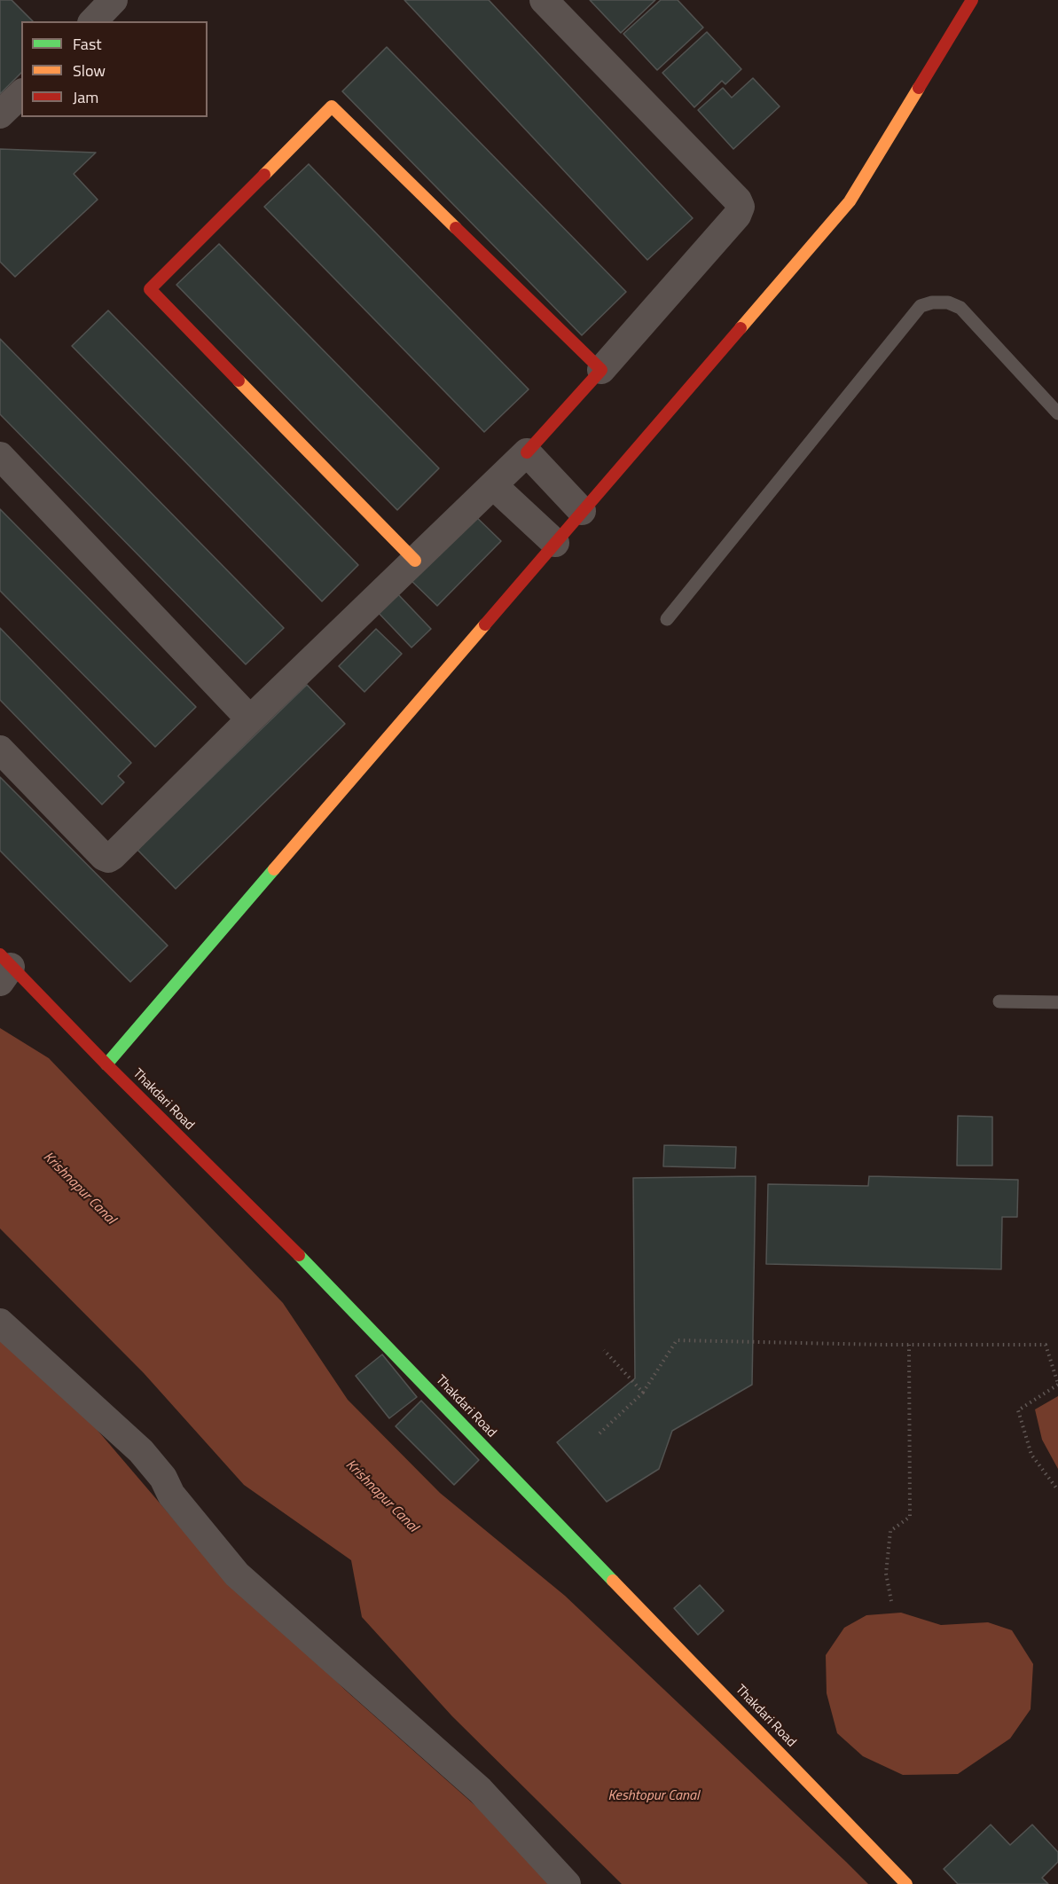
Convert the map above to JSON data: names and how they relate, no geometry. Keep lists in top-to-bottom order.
{
  "streets": {
    "street": ["Thakdari Road"]
  },
  "water": ["Krishnapur Canal", "Keshtopur Canal"],
  "legend": ["Fast", "Slow", "Jam"]
}
